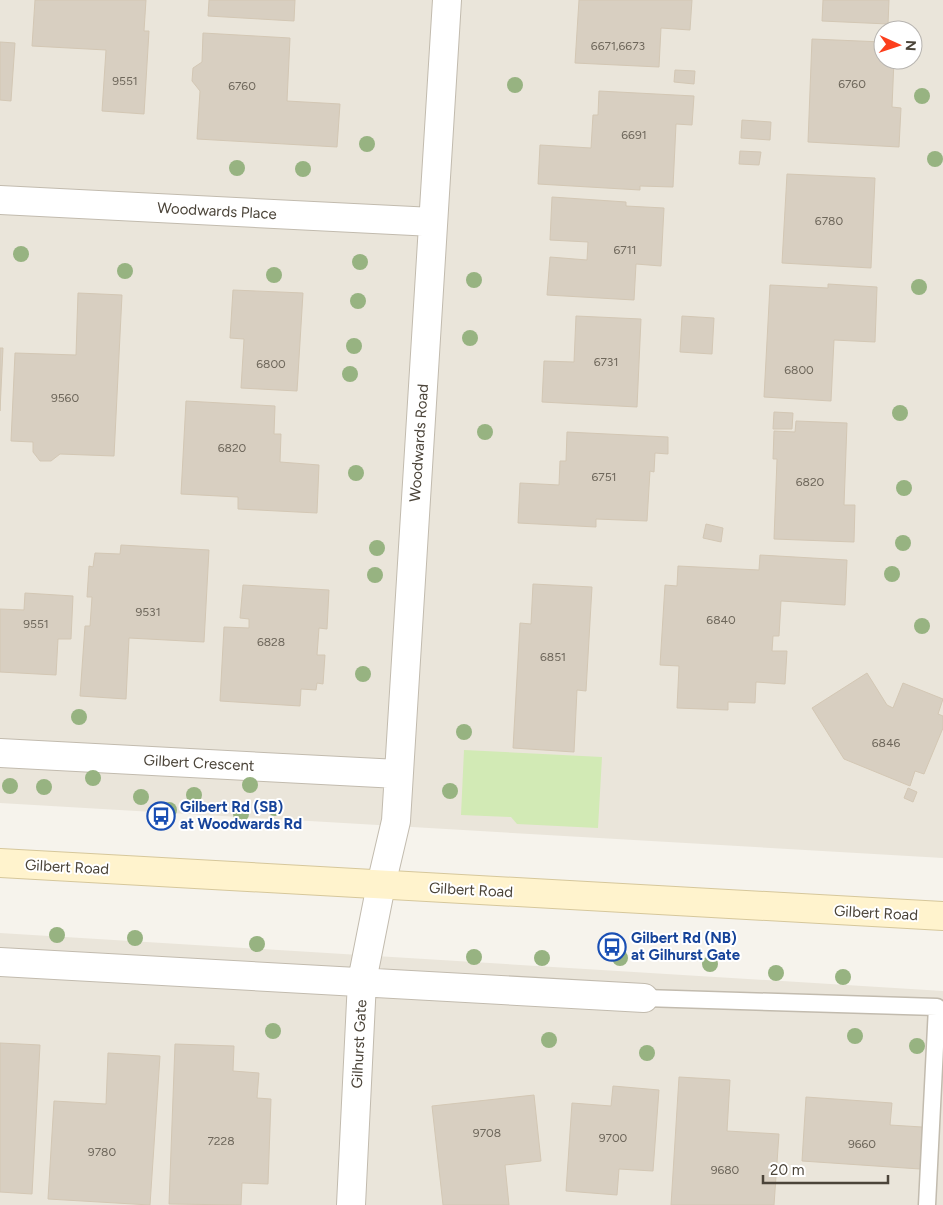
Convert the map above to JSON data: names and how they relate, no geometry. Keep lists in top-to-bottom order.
{
  "streets": {
    "main road": ["Gilbert Road"],
    "street": [
      "Woodwards Place",
      "Woodwards Road",
      "Gilbert Crescent",
      "Gilhurst Gate"
    ]
  },
  "crossings": [
    ["Woodwards Place", "Woodwards Road"],
    ["Woodwards Road", "Gilbert Crescent"],
    ["Woodwards Road", "Gilbert Road"],
    ["Woodwards Road", "Gilhurst Gate"],
    ["Gilbert Road", "Gilhurst Gate"]
  ],
  "places": {
    "bus stop": ["Gilbert Rd (SB) at Woodwards Rd", "Gilbert Rd (NB) at Gilhurst Gate"]
  },
  "house_numbers": [
    "6671,6673",
    "9551",
    "6760",
    "6760",
    "6691",
    "6780",
    "6711",
    "6731",
    "6800",
    "6800",
    "9560",
    "6820",
    "6751",
    "6820",
    "9531",
    "6840",
    "9551",
    "6828",
    "6851",
    "6846",
    "9708",
    "9700",
    "7228",
    "9660",
    "9780",
    "9680"
  ],
  "scale_bar": "20 m",
  "north": "right"
}
